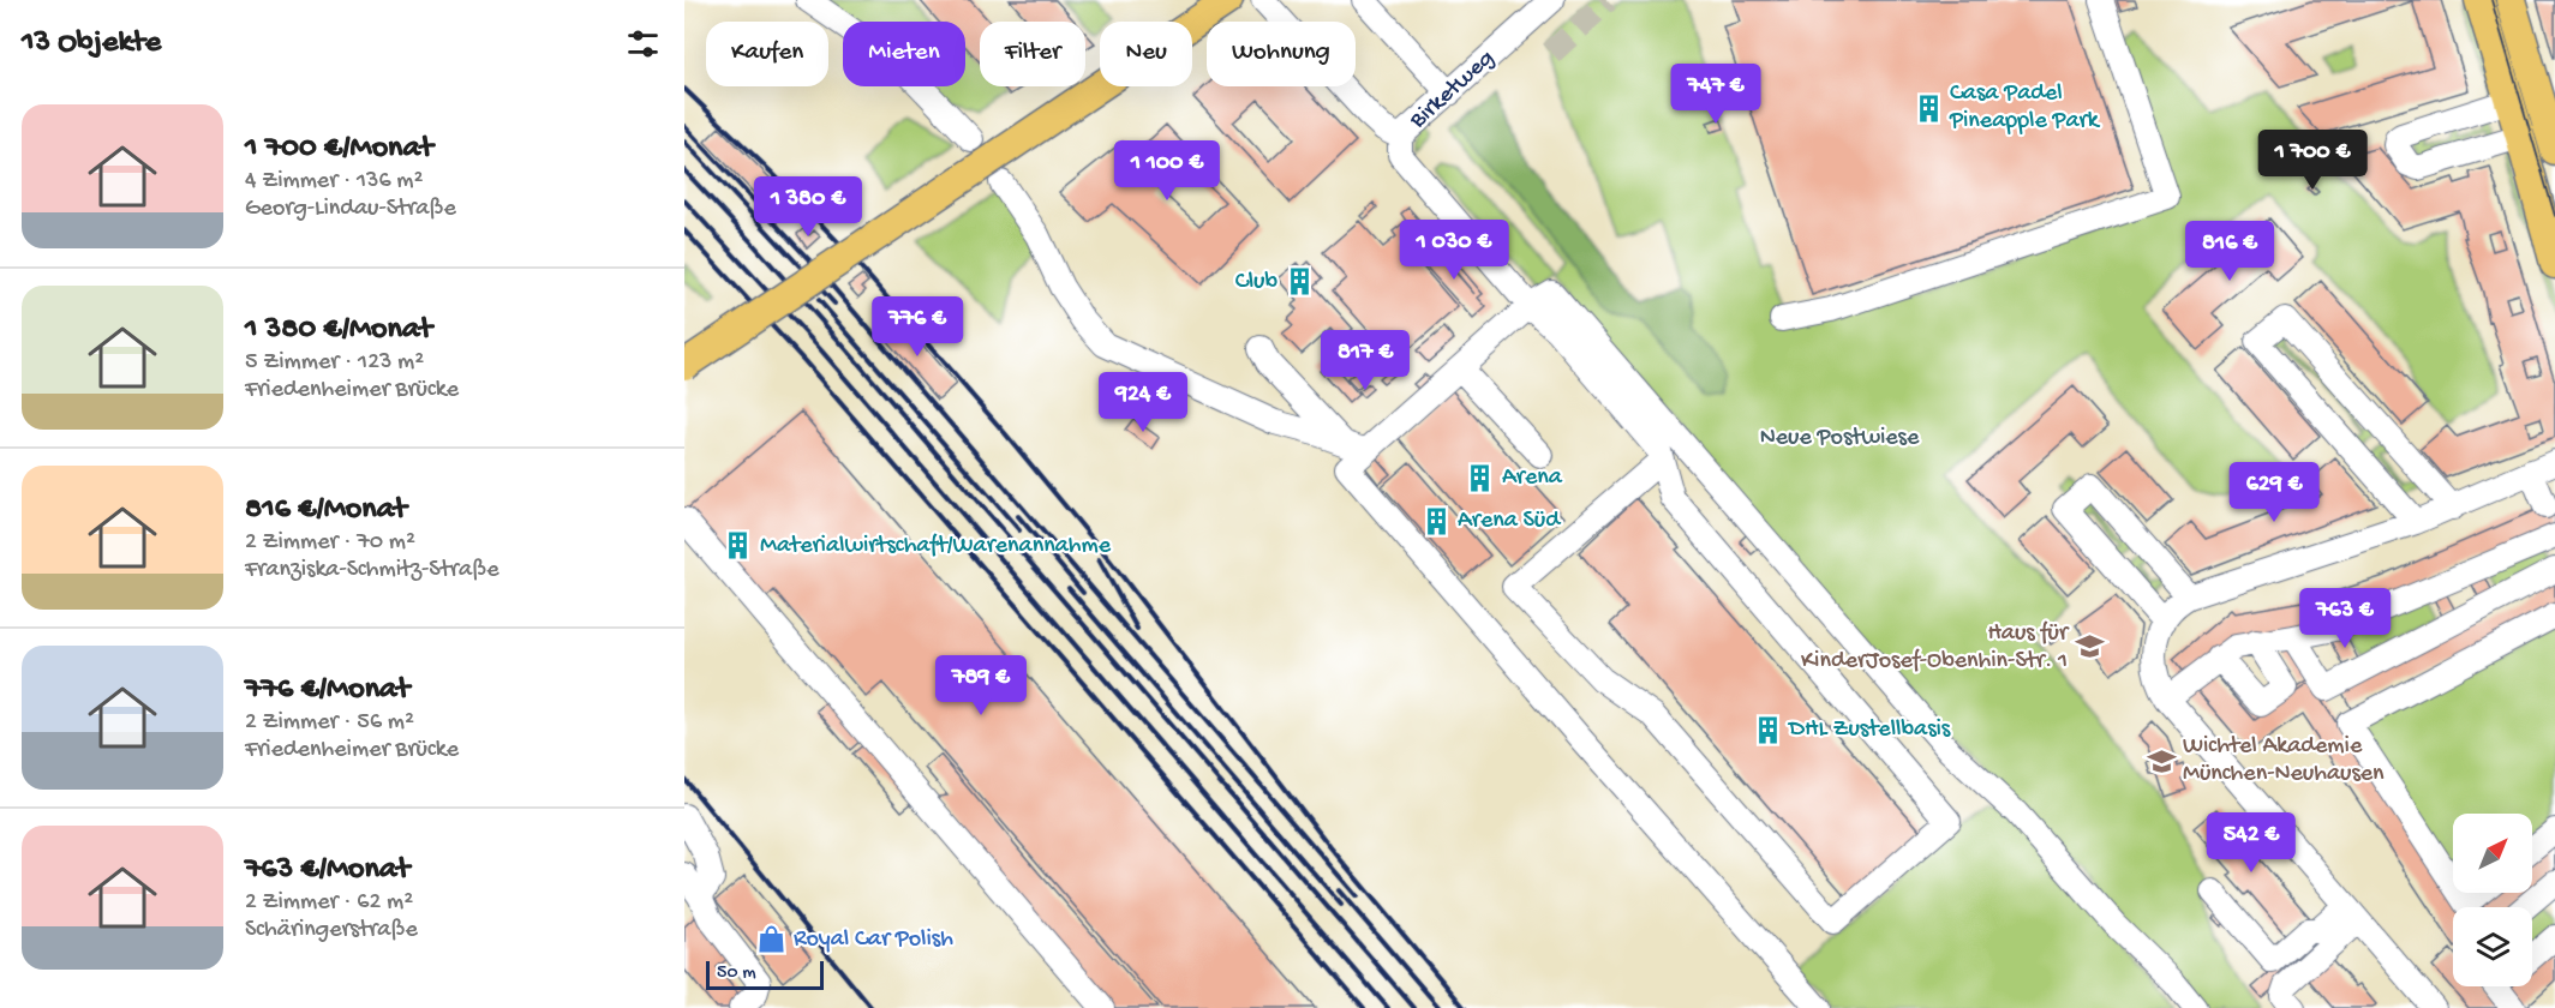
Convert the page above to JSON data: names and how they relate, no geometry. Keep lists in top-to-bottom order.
{
  "streets": {
    "street": ["Birketweg"]
  },
  "parks": ["Neue Postwiese"],
  "places": {
    "building": [
      "Casa Padel Pineapple Park",
      "Club",
      "Arena",
      "Arena Süd",
      "Materialwirtschaft/Warenannahme",
      "DHL Zustellbasis"
    ],
    "school or university": ["Haus für KinderJosef-Obenhin-Str. 1", "Wichtel Akademie München-Neuhausen"],
    "shop": ["Royal Car Polish"]
  },
  "scale_bar": "50 m",
  "north": "top right",
  "page": {
    "heading": "13 Objekte",
    "chip": [
      "Kaufen",
      "Mieten",
      "Filter",
      "Neu",
      "Wohnung"
    ],
    "price": [
      "747 €",
      "1 700 €",
      "1 100 €",
      "1 380 €",
      "1 030 €",
      "816 €",
      "776 €",
      "817 €",
      "924 €",
      "629 €",
      "763 €",
      "789 €",
      "542 €"
    ],
    "list": [
      {
        "name": "1 700 €/Monat",
        "note": "4 Zimmer · 136 m² · Georg-Lindau-Straße"
      },
      {
        "name": "1 380 €/Monat",
        "note": "5 Zimmer · 123 m² · Friedenheimer Brücke"
      },
      {
        "name": "816 €/Monat",
        "note": "2 Zimmer · 70 m² · Franziska-Schmitz-Straße"
      },
      {
        "name": "776 €/Monat",
        "note": "2 Zimmer · 56 m² · Friedenheimer Brücke"
      },
      {
        "name": "763 €/Monat",
        "note": "2 Zimmer · 62 m² · Schäringerstraße"
      }
    ],
    "scale": "50 m"
  }
}
